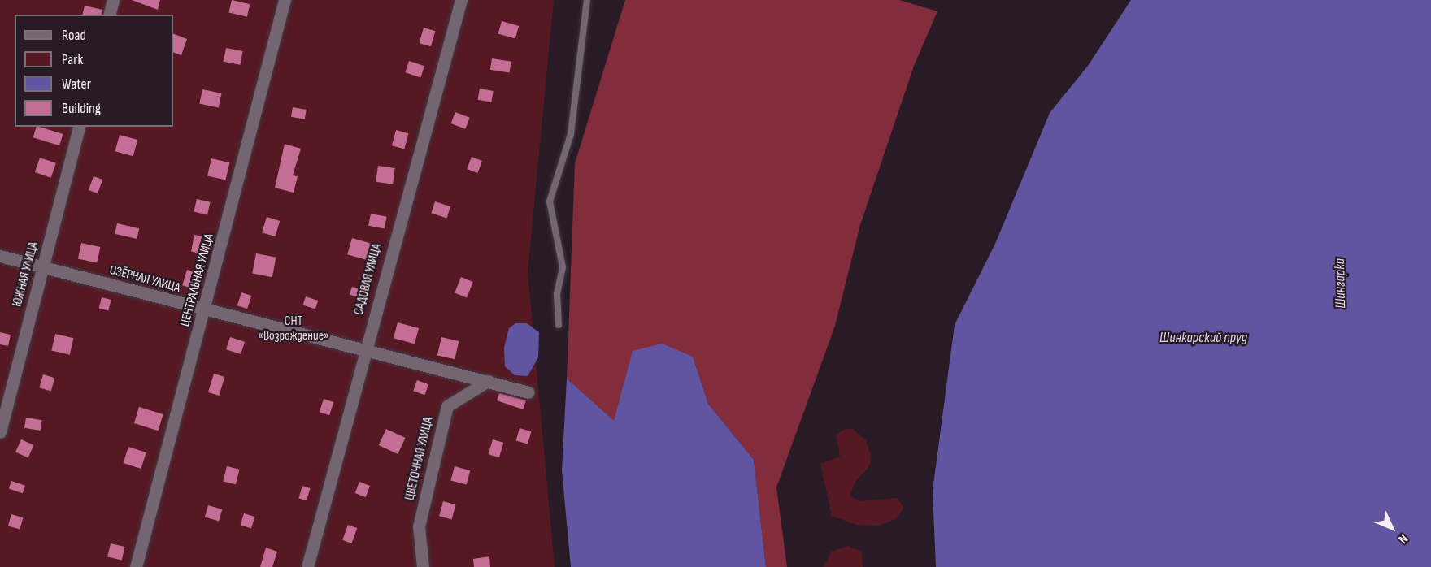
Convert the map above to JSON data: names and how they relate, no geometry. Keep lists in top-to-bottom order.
{
  "streets": {
    "street": [
      "ЮЖНАЯ УЛИЦА",
      "ОЗЁРНАЯ УЛИЦА",
      "САДОВАЯ УЛИЦА",
      "ЦЕНТРАЛЬНАЯ УЛИЦА",
      "ЦВЕТОЧНАЯ УЛИЦА"
    ]
  },
  "crossings": [
    ["ЮЖНАЯ УЛИЦА", "ОЗЁРНАЯ УЛИЦА"],
    ["ОЗЁРНАЯ УЛИЦА", "САДОВАЯ УЛИЦА"],
    ["ОЗЁРНАЯ УЛИЦА", "ЦЕНТРАЛЬНАЯ УЛИЦА"],
    ["ОЗЁРНАЯ УЛИЦА", "ЦВЕТОЧНАЯ УЛИЦА"]
  ],
  "water": ["Шингарка", "Шинкарский пруд"],
  "parks": ["СНТ «Возрождение»"],
  "legend": [
    "Road",
    "Park",
    "Water",
    "Building"
  ],
  "north": "bottom right"
}
